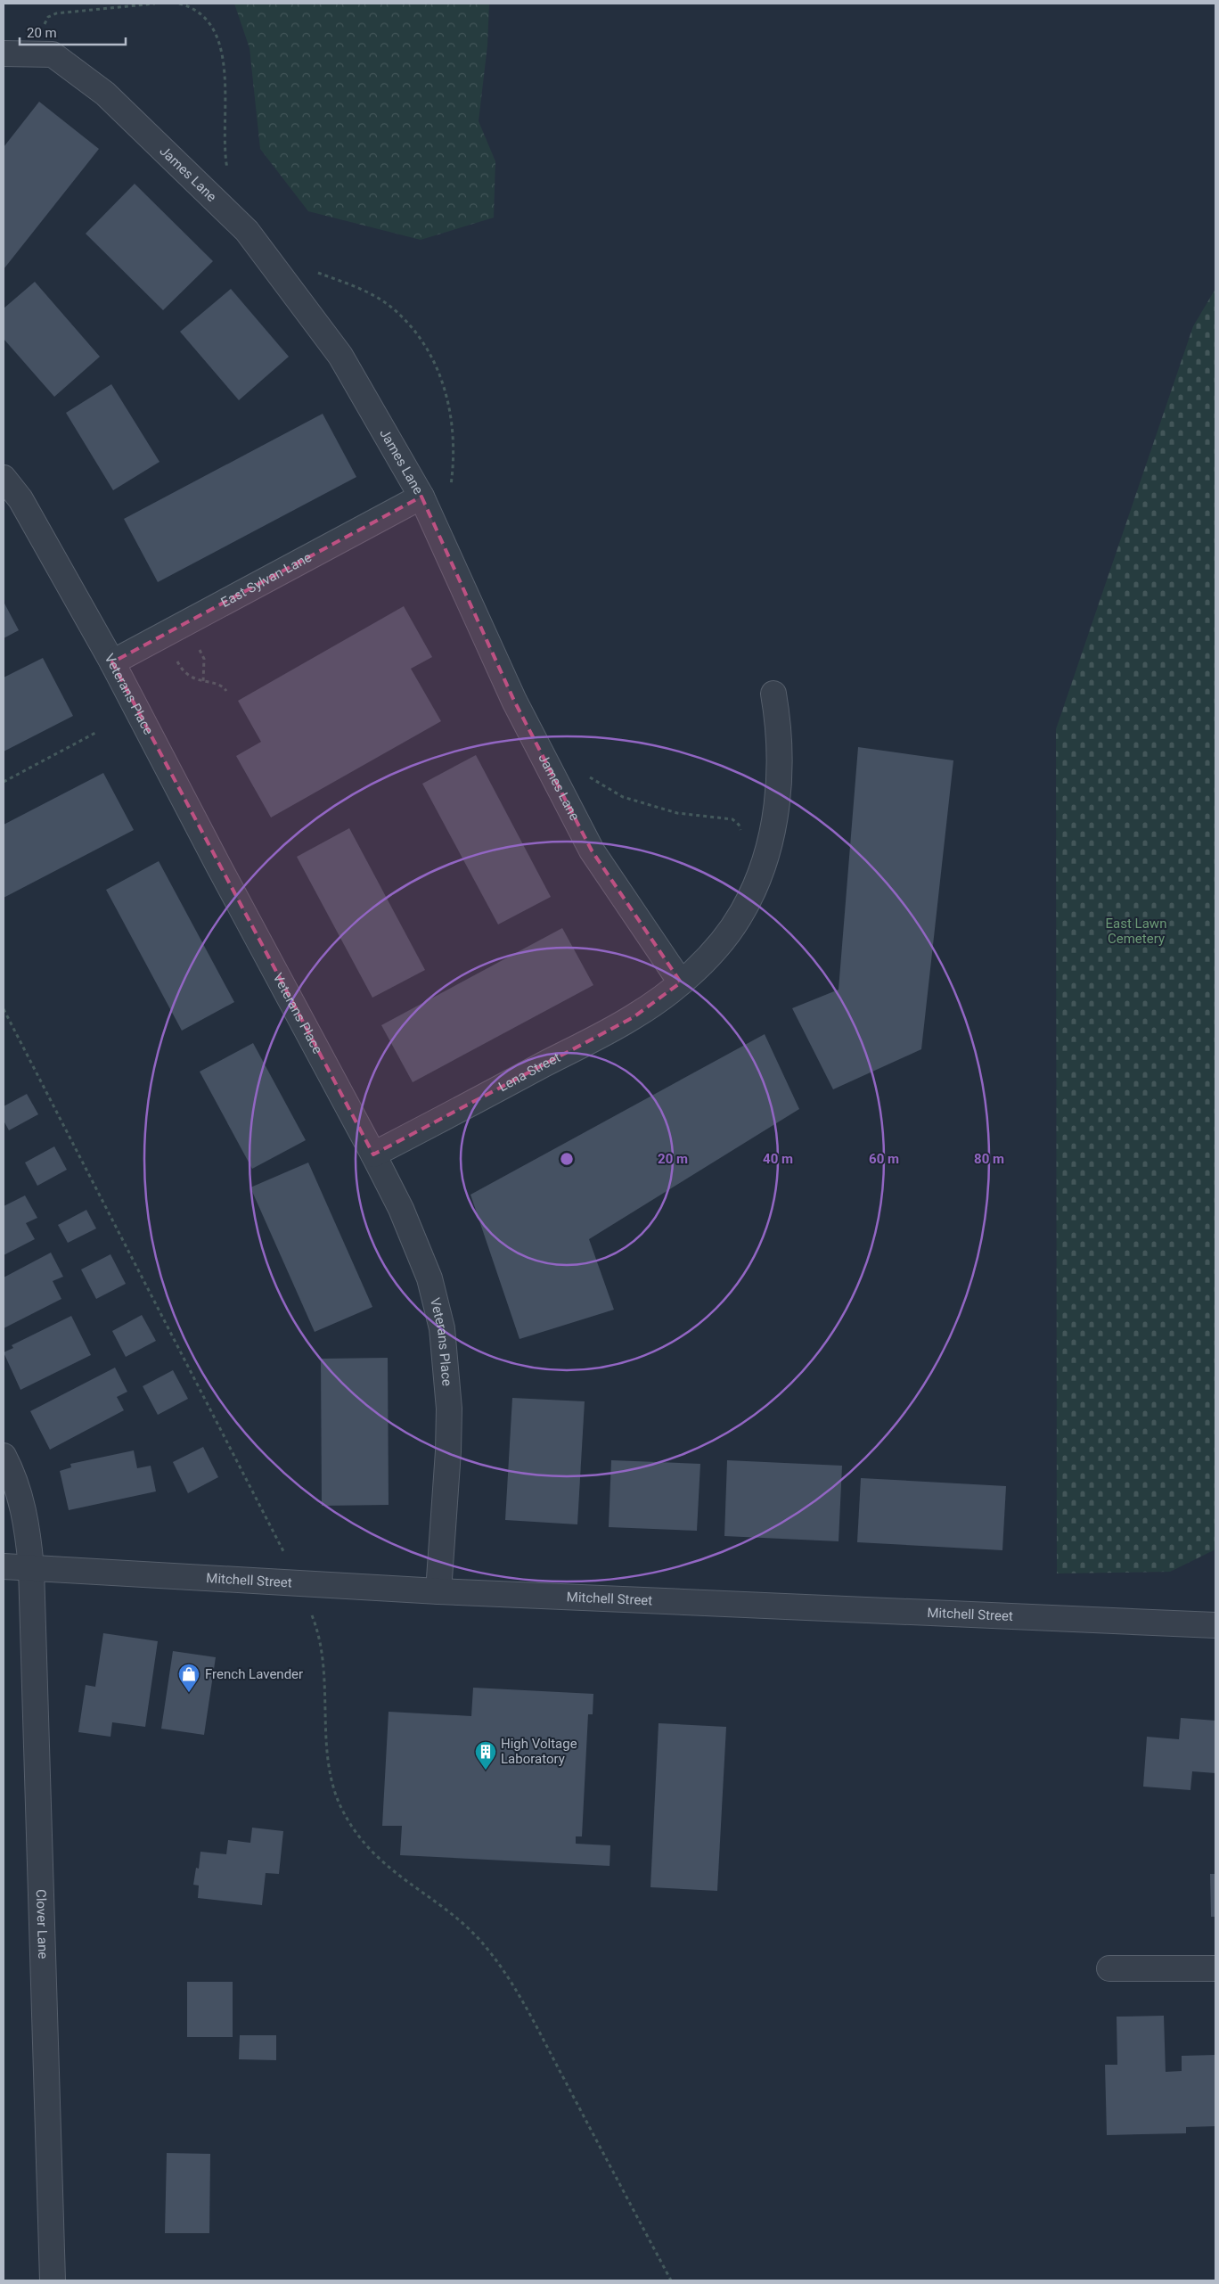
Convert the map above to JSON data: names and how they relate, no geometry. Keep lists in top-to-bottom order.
{
  "streets": {
    "street": [
      "James Lane",
      "East Sylvan Lane",
      "Veterans Place",
      "Lena Street",
      "Mitchell Street",
      "Clover Lane"
    ]
  },
  "crossings": [
    ["James Lane", "East Sylvan Lane"],
    ["James Lane", "Lena Street"],
    ["East Sylvan Lane", "Veterans Place"],
    ["Veterans Place", "Lena Street"],
    ["Veterans Place", "Mitchell Street"],
    ["Mitchell Street", "Clover Lane"]
  ],
  "parks": ["East Lawn Cemetery"],
  "places": {
    "shop": ["French Lavender"],
    "building": ["High Voltage Laboratory"]
  },
  "scale_bar": "20 m",
  "rings": [
    "20 m",
    "40 m",
    "60 m",
    "80 m"
  ]
}
